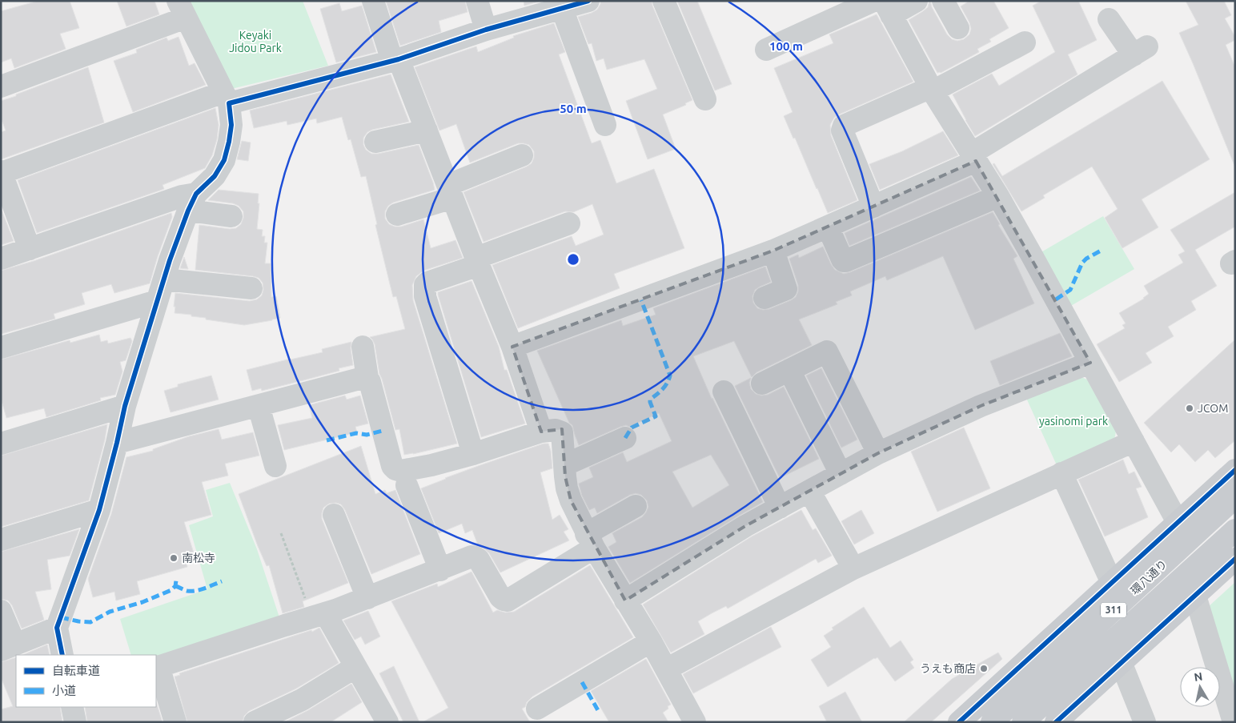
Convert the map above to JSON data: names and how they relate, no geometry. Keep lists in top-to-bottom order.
{
  "streets": {
    "main road": ["環八通り", "311"]
  },
  "parks": ["Keyaki Jidou Park", "yasinomi park"],
  "places": ["JCOM", "南松寺", "うえも商店"],
  "legend": ["自転車道", "小道"],
  "north": "top",
  "rings": ["100 m", "50 m"]
}
